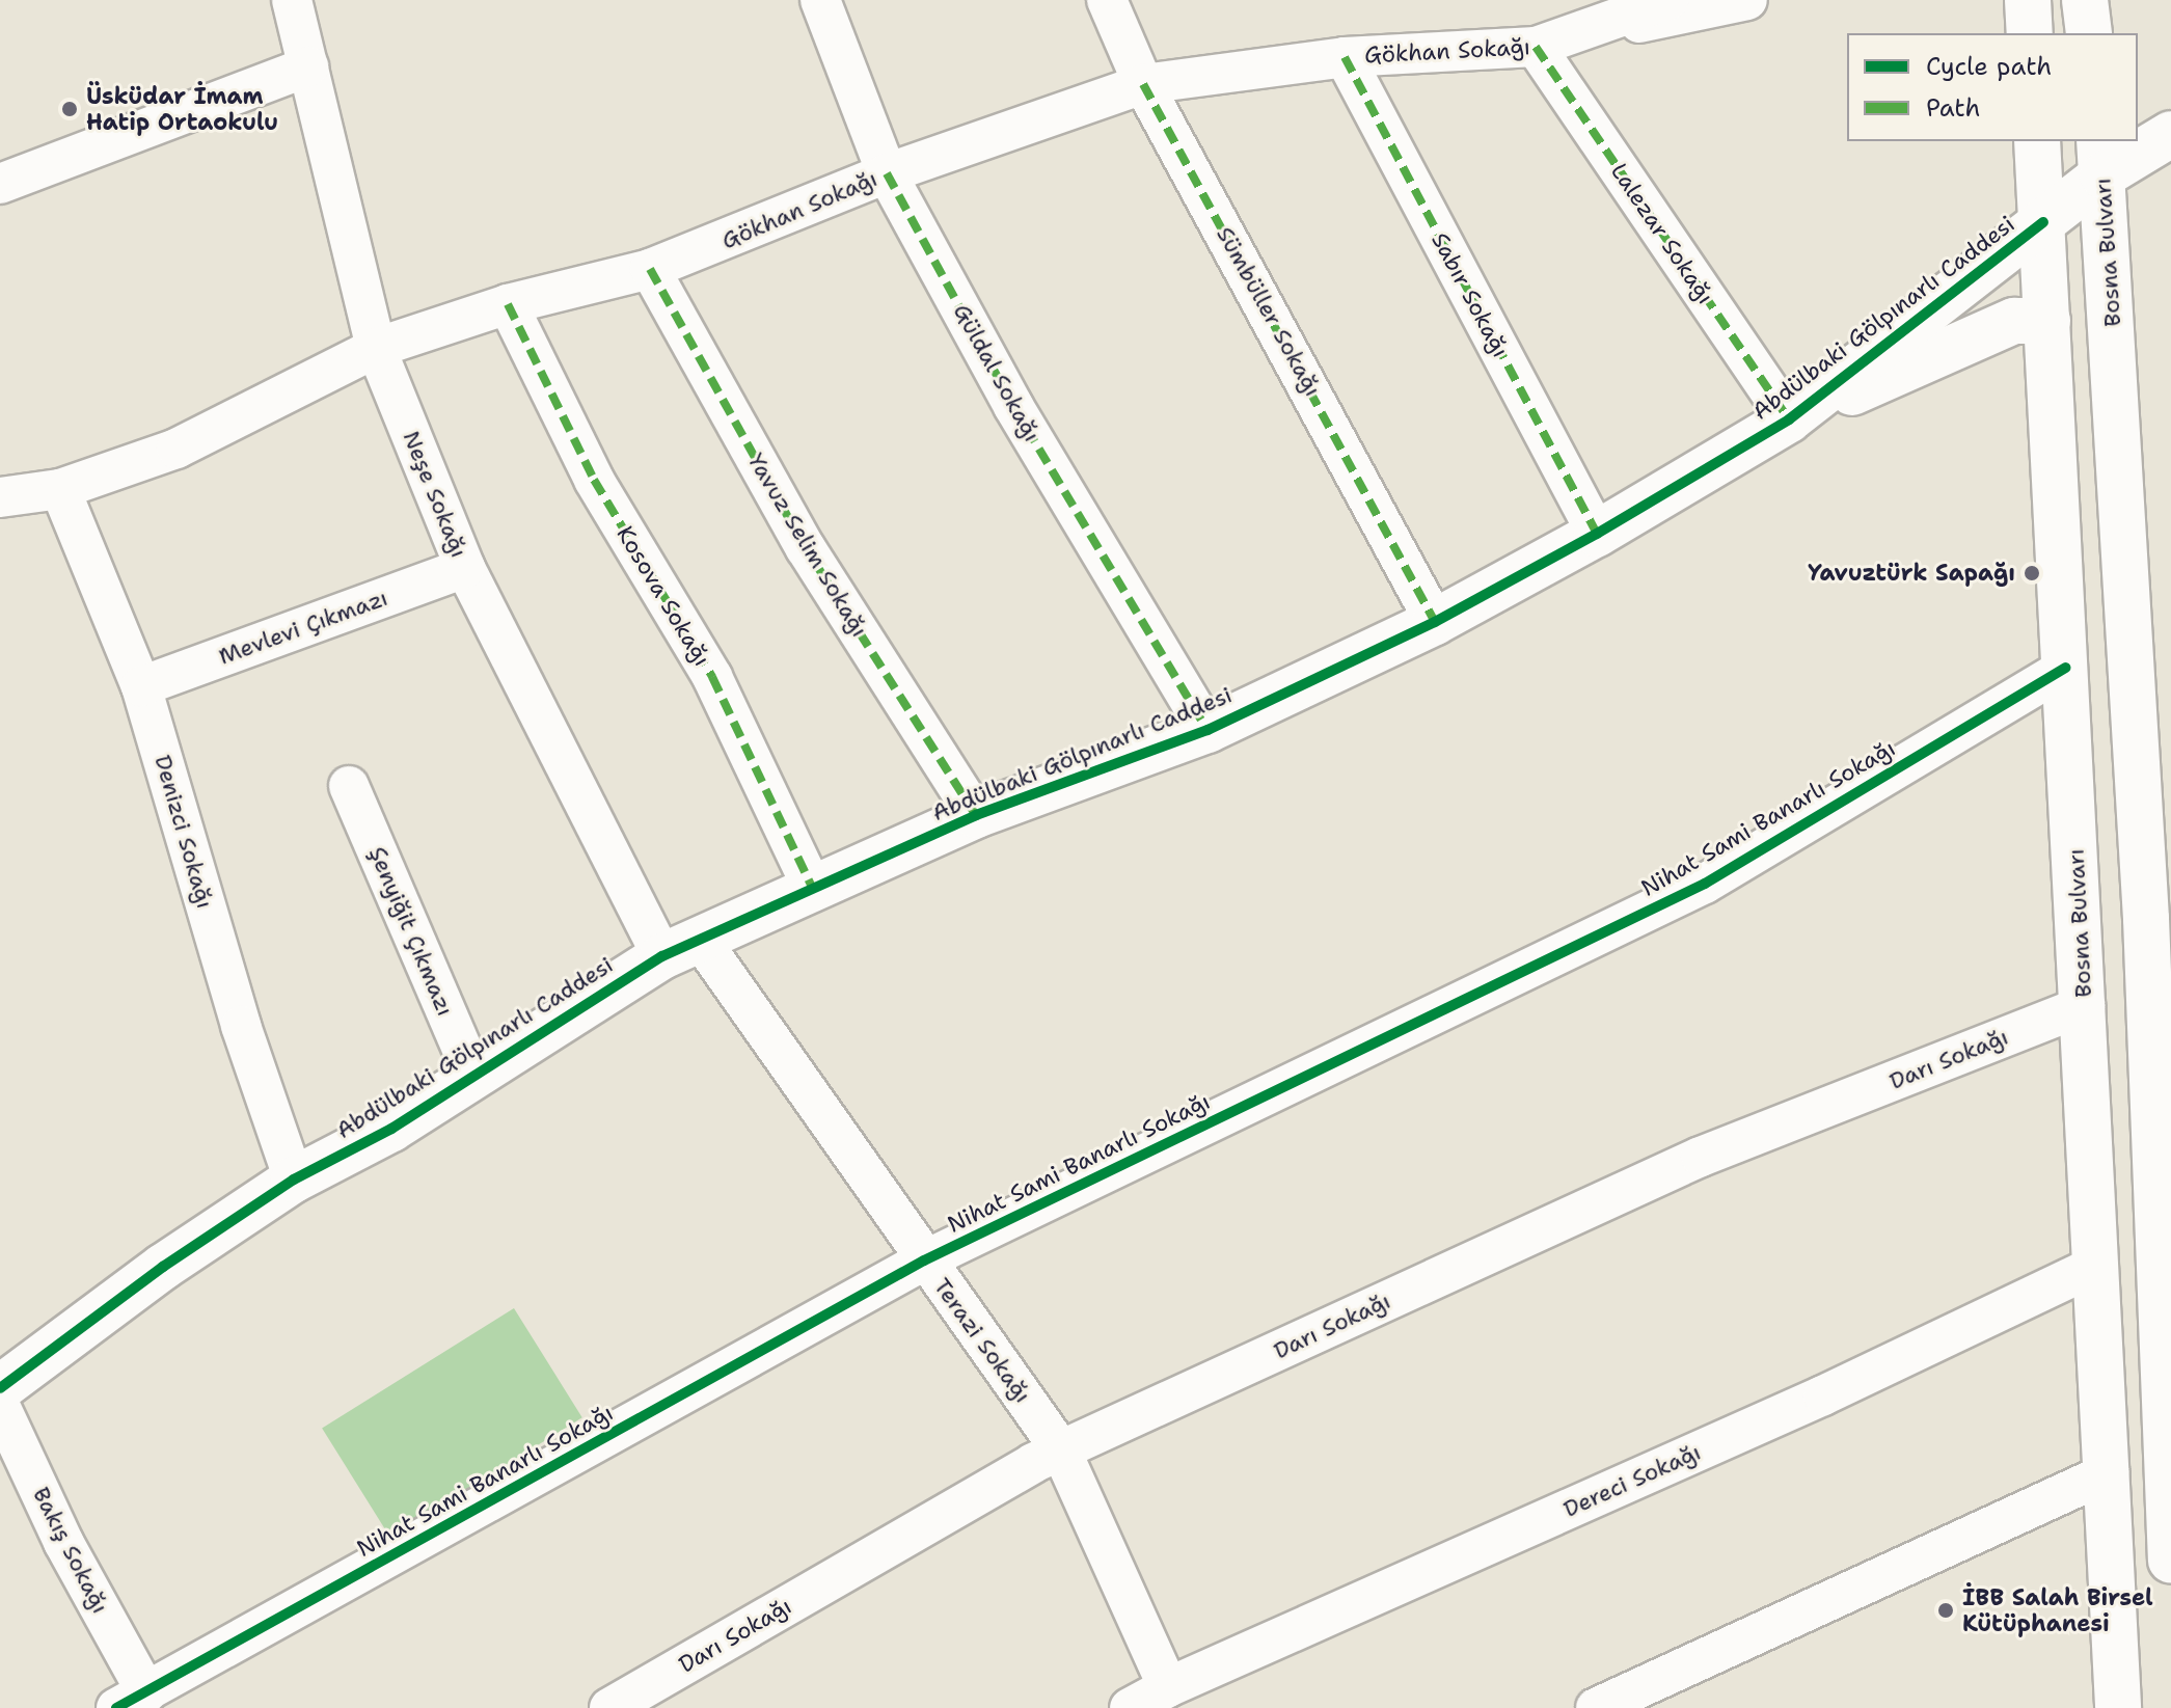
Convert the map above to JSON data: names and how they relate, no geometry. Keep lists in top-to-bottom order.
{
  "streets": {
    "main road": ["Bosna Bulvarı", "Abdülbaki Gölpınarlı Caddesi"],
    "street": [
      "Gökhan Sokağı",
      "Lalezar Sokağı",
      "Sabır Sokağı",
      "Sümbüller Sokağı",
      "Güldal Sokağı",
      "Neşe Sokağı",
      "Yavuz Selim Sokağı",
      "Kosova Sokağı",
      "Mevlevi Çıkmazı",
      "Nihat Sami Banarlı Sokağı",
      "Denizci Sokağı",
      "Şenyiğit Çıkmazı",
      "Darı Sokağı",
      "Terazi Sokağı",
      "Dereci Sokağı",
      "Bakış Sokağı"
    ]
  },
  "crossings": [
    ["Gökhan Sokağı", "Lalezar Sokağı"],
    ["Gökhan Sokağı", "Sabır Sokağı"],
    ["Gökhan Sokağı", "Sümbüller Sokağı"],
    ["Gökhan Sokağı", "Güldal Sokağı"],
    ["Gökhan Sokağı", "Neşe Sokağı"],
    ["Gökhan Sokağı", "Yavuz Selim Sokağı"],
    ["Gökhan Sokağı", "Kosova Sokağı"],
    ["Gökhan Sokağı", "Denizci Sokağı"],
    ["Lalezar Sokağı", "Abdülbaki Gölpınarlı Caddesi"],
    ["Bosna Bulvarı", "Abdülbaki Gölpınarlı Caddesi"],
    ["Bosna Bulvarı", "Nihat Sami Banarlı Sokağı"],
    ["Bosna Bulvarı", "Darı Sokağı"],
    ["Bosna Bulvarı", "Dereci Sokağı"],
    ["Sabır Sokağı", "Abdülbaki Gölpınarlı Caddesi"],
    ["Sümbüller Sokağı", "Abdülbaki Gölpınarlı Caddesi"],
    ["Abdülbaki Gölpınarlı Caddesi", "Güldal Sokağı"],
    ["Abdülbaki Gölpınarlı Caddesi", "Neşe Sokağı"],
    ["Abdülbaki Gölpınarlı Caddesi", "Yavuz Selim Sokağı"],
    ["Abdülbaki Gölpınarlı Caddesi", "Kosova Sokağı"],
    ["Abdülbaki Gölpınarlı Caddesi", "Denizci Sokağı"],
    ["Abdülbaki Gölpınarlı Caddesi", "Şenyiğit Çıkmazı"],
    ["Abdülbaki Gölpınarlı Caddesi", "Terazi Sokağı"],
    ["Neşe Sokağı", "Mevlevi Çıkmazı"],
    ["Neşe Sokağı", "Terazi Sokağı"],
    ["Mevlevi Çıkmazı", "Denizci Sokağı"],
    ["Nihat Sami Banarlı Sokağı", "Terazi Sokağı"],
    ["Nihat Sami Banarlı Sokağı", "Bakış Sokağı"],
    ["Darı Sokağı", "Terazi Sokağı"],
    ["Terazi Sokağı", "Dereci Sokağı"]
  ],
  "places": ["Üsküdar İmam Hatip Ortaokulu", "Yavuztürk Sapağı", "İBB Salah Birsel Kütüphanesi"],
  "legend": ["Cycle path", "Path"]
}
